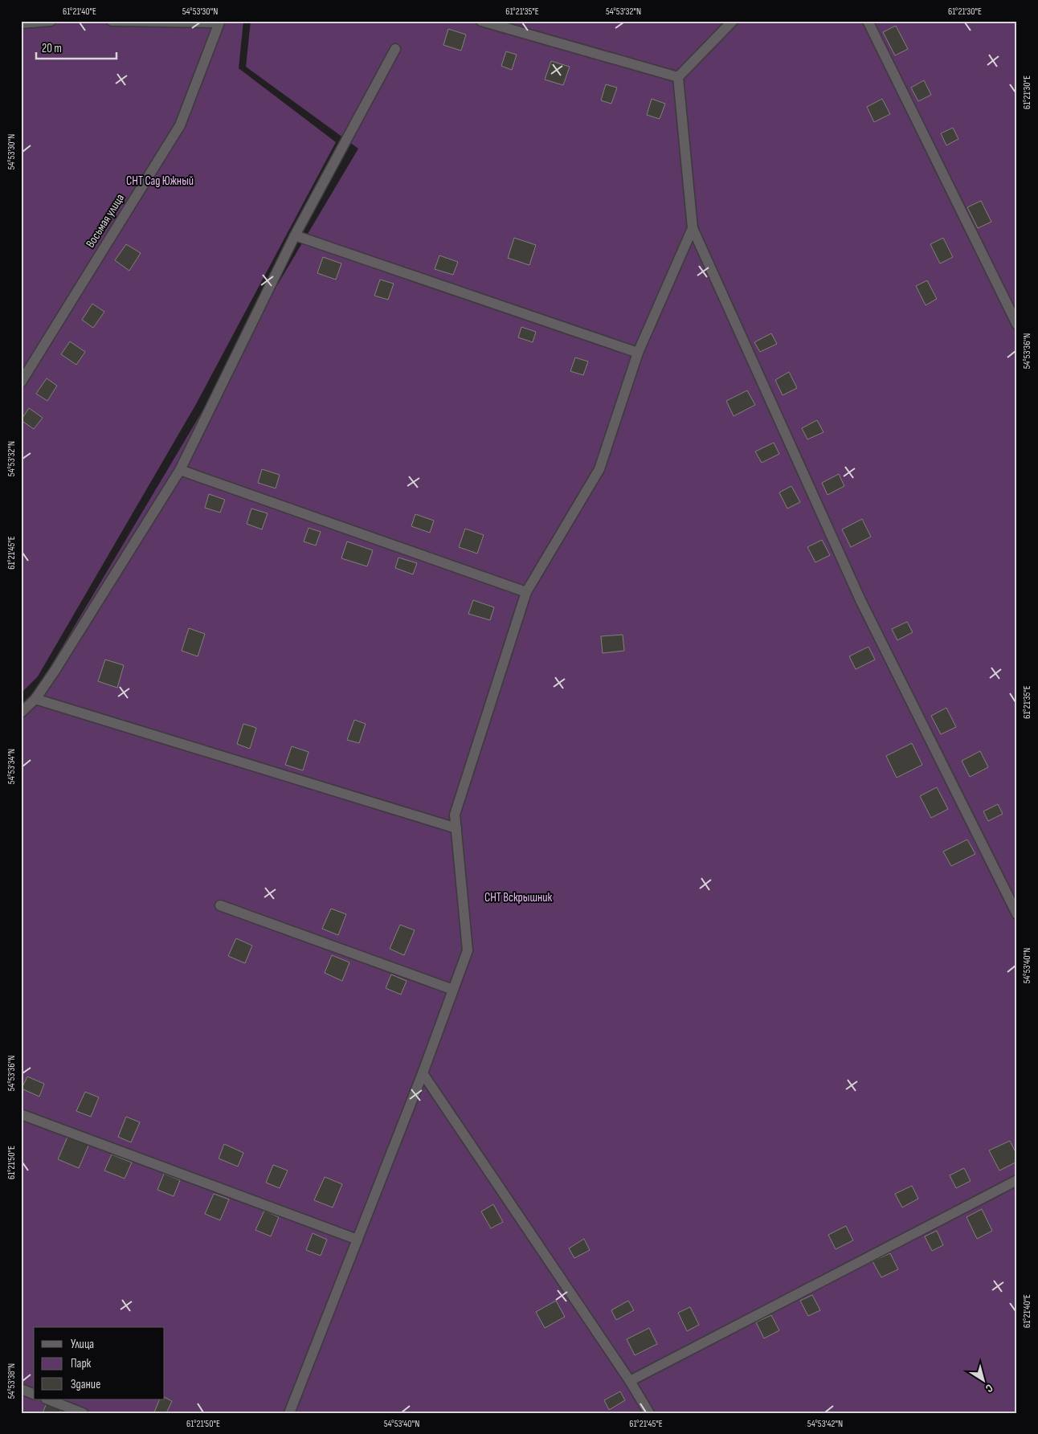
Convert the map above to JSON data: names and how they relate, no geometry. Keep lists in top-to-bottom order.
{
  "streets": {
    "street": ["Восьмая улица"]
  },
  "parks": ["СНТ Сад Южный", "СНТ Вскрышник"],
  "legend": ["Улица", "Парк", "Здание"],
  "scale_bar": "20 m",
  "north": "bottom right",
  "coordinates": [
    "61°21'40\"E",
    "54°53'30\"N",
    "61°21'35\"E",
    "54°53'32\"N",
    "61°21'30\"E",
    "54°53'36\"N",
    "61°21'45\"E",
    "54°53'34\"N",
    "54°53'40\"N",
    "61°21'50\"E",
    "54°53'38\"N",
    "54°53'42\"N"
  ]
}
